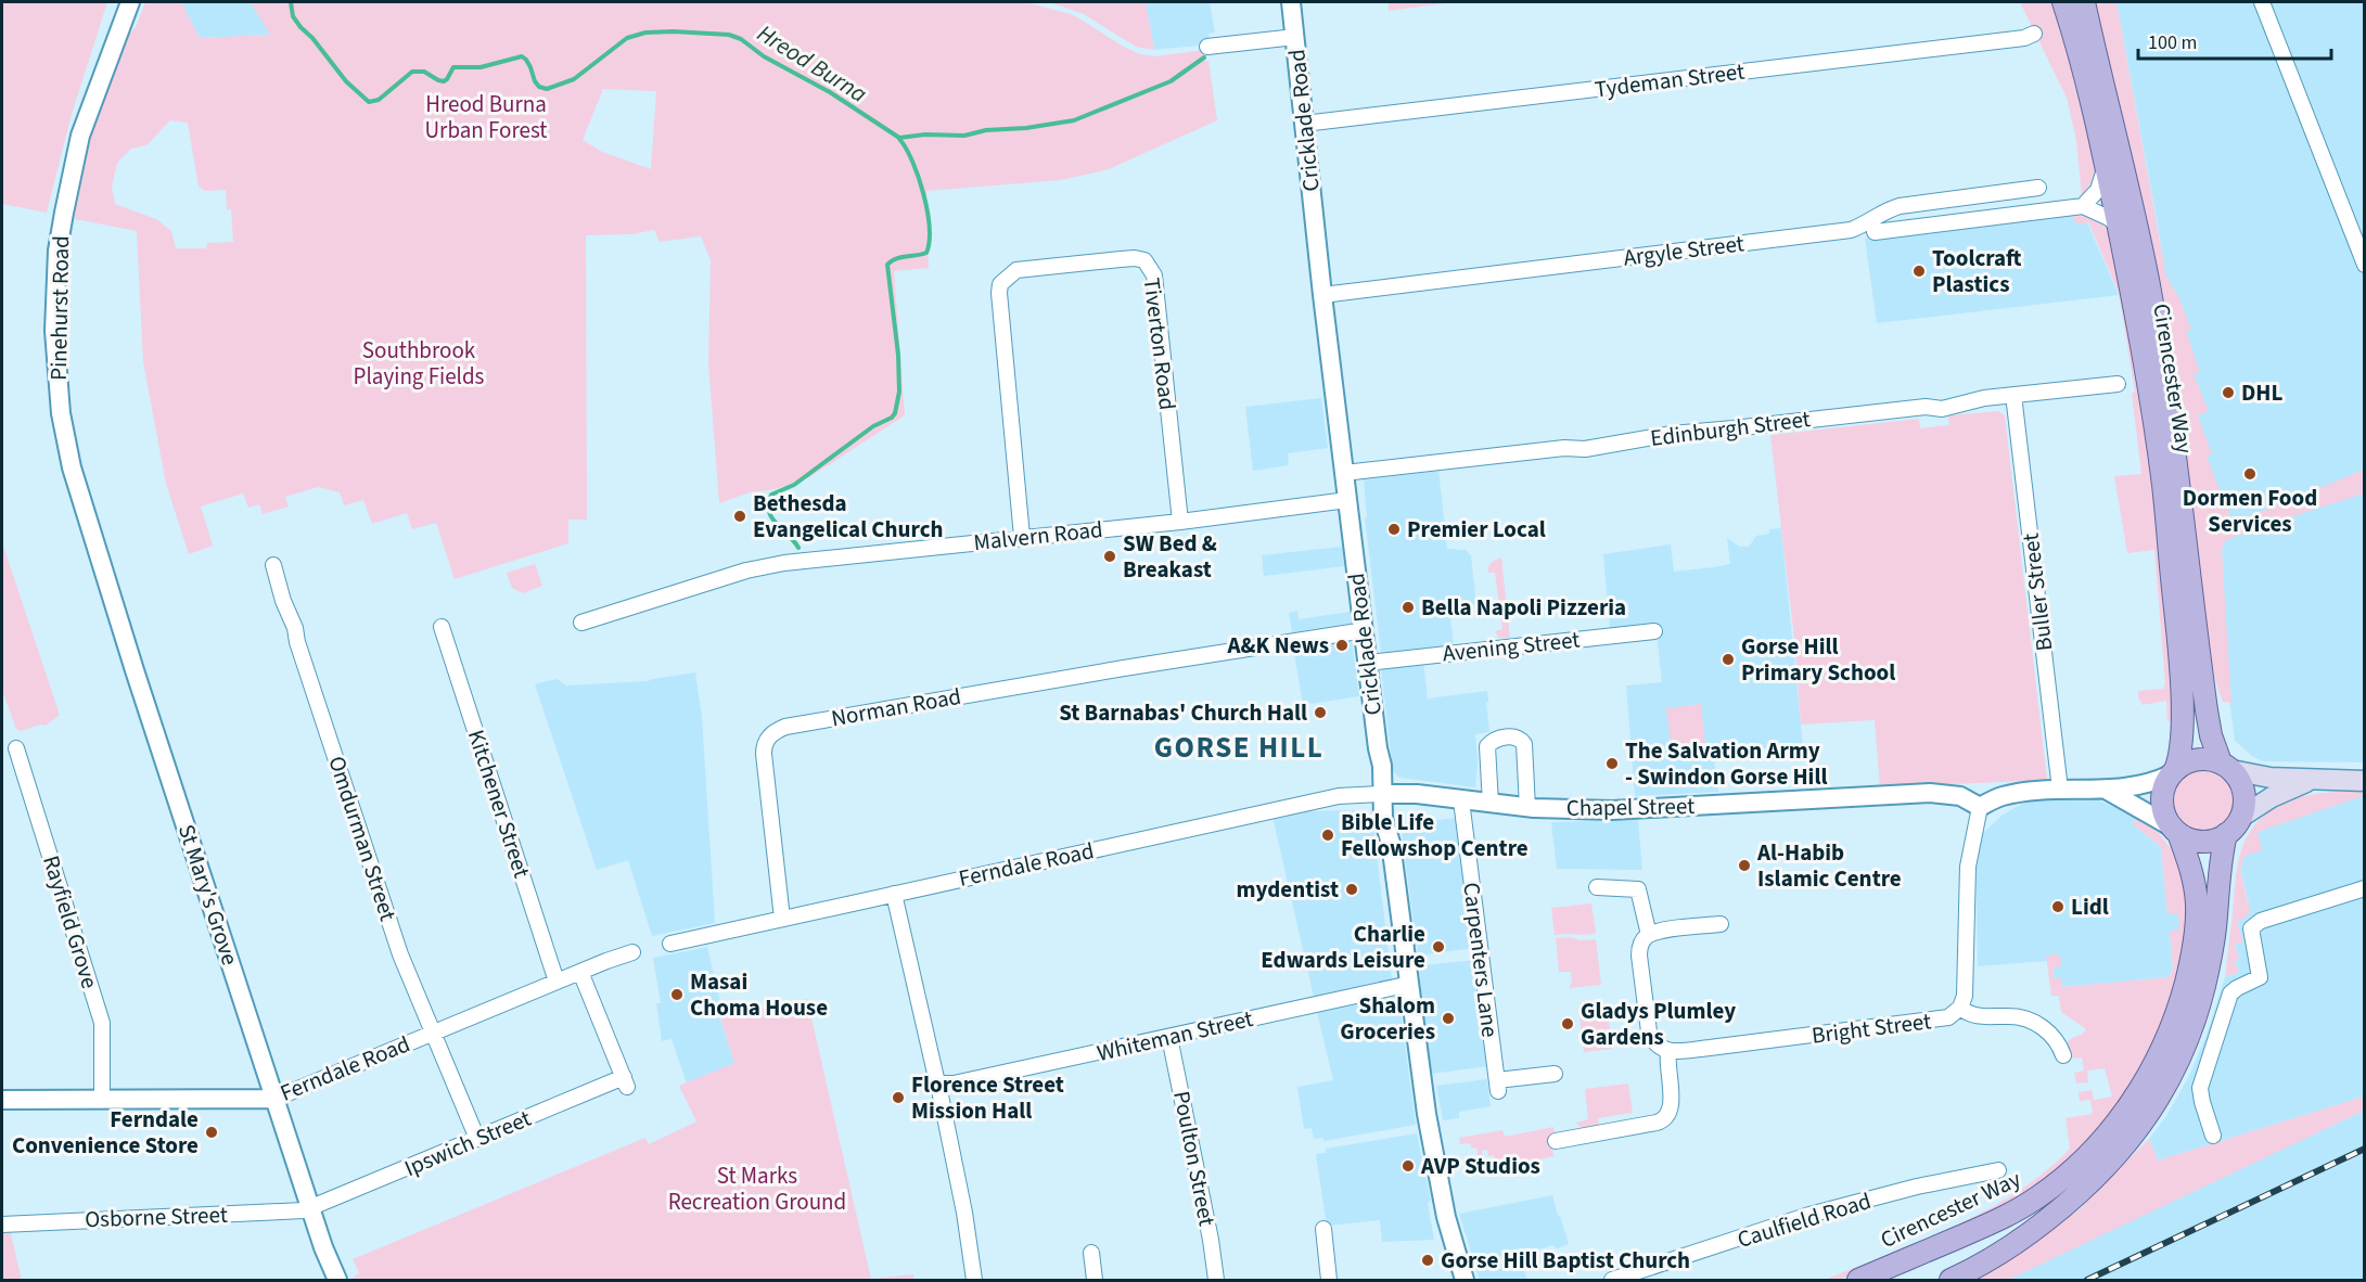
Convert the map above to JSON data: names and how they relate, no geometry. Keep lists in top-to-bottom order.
{
  "streets": {
    "main road": ["Cirencester Way"],
    "street": [
      "Tydeman Street",
      "Cricklade Road",
      "Argyle Street",
      "Pinehurst Road",
      "Tiverton Road",
      "Edinburgh Street",
      "Malvern Road",
      "Buller Street",
      "Avening Street",
      "Norman Road",
      "Kitchener Street",
      "Chapel Street",
      "Omdurman Street",
      "Ferndale Road",
      "St Mary's Grove",
      "Rayfield Grove",
      "Carpenters Lane",
      "Bright Street",
      "Whiteman Street",
      "Ipswich Street",
      "Poulton Street",
      "Osborne Street",
      "Caulfield Road"
    ]
  },
  "crossings": [
    ["Tydeman Street", "Cricklade Road"],
    ["Cricklade Road", "Argyle Street"],
    ["Cricklade Road", "Edinburgh Street"],
    ["Cricklade Road", "Malvern Road"],
    ["Cricklade Road", "Avening Street"],
    ["Cricklade Road", "Norman Road"],
    ["Cricklade Road", "Chapel Street"],
    ["Cricklade Road", "Ferndale Road"],
    ["Cricklade Road", "Whiteman Street"],
    ["Pinehurst Road", "St Mary's Grove"],
    ["Tiverton Road", "Malvern Road"],
    ["Edinburgh Street", "Buller Street"],
    ["Norman Road", "Ferndale Road"],
    ["Kitchener Street", "Ferndale Road"],
    ["Chapel Street", "Ferndale Road"],
    ["Chapel Street", "Carpenters Lane"],
    ["Chapel Street", "Bright Street"],
    ["Omdurman Street", "Ferndale Road"],
    ["Omdurman Street", "Ipswich Street"],
    ["Ferndale Road", "St Mary's Grove"],
    ["Ferndale Road", "Rayfield Grove"],
    ["Ferndale Road", "Ipswich Street"],
    ["St Mary's Grove", "Ipswich Street"],
    ["St Mary's Grove", "Osborne Street"],
    ["Whiteman Street", "Poulton Street"],
    ["Ipswich Street", "Osborne Street"]
  ],
  "districts": ["GORSE HILL"],
  "water": ["Hreod Burna"],
  "parks": ["Hreod Burna Urban Forest", "Southbrook Playing Fields", "St Marks Recreation Ground"],
  "places": [
    "Toolcraft Plastics",
    "DHL",
    "Dormen Food Services",
    "Bethesda Evangelical Church",
    "Premier Local",
    "SW Bed & Breakast",
    "Bella Napoli Pizzeria",
    "A&K News",
    "Gorse Hill Primary School",
    "St Barnabas' Church Hall",
    "The Salvation Army - Swindon Gorse Hill",
    "Bible Life Fellowshop Centre",
    "Al-Habib Islamic Centre",
    "mydentist",
    "Lidl",
    "Charlie Edwards Leisure",
    "Masai Choma House",
    "Shalom Groceries",
    "Gladys Plumley Gardens",
    "Florence Street Mission Hall",
    "Ferndale Convenience Store",
    "AVP Studios",
    "Gorse Hill Baptist Church"
  ],
  "scale_bar": "100 m"
}
